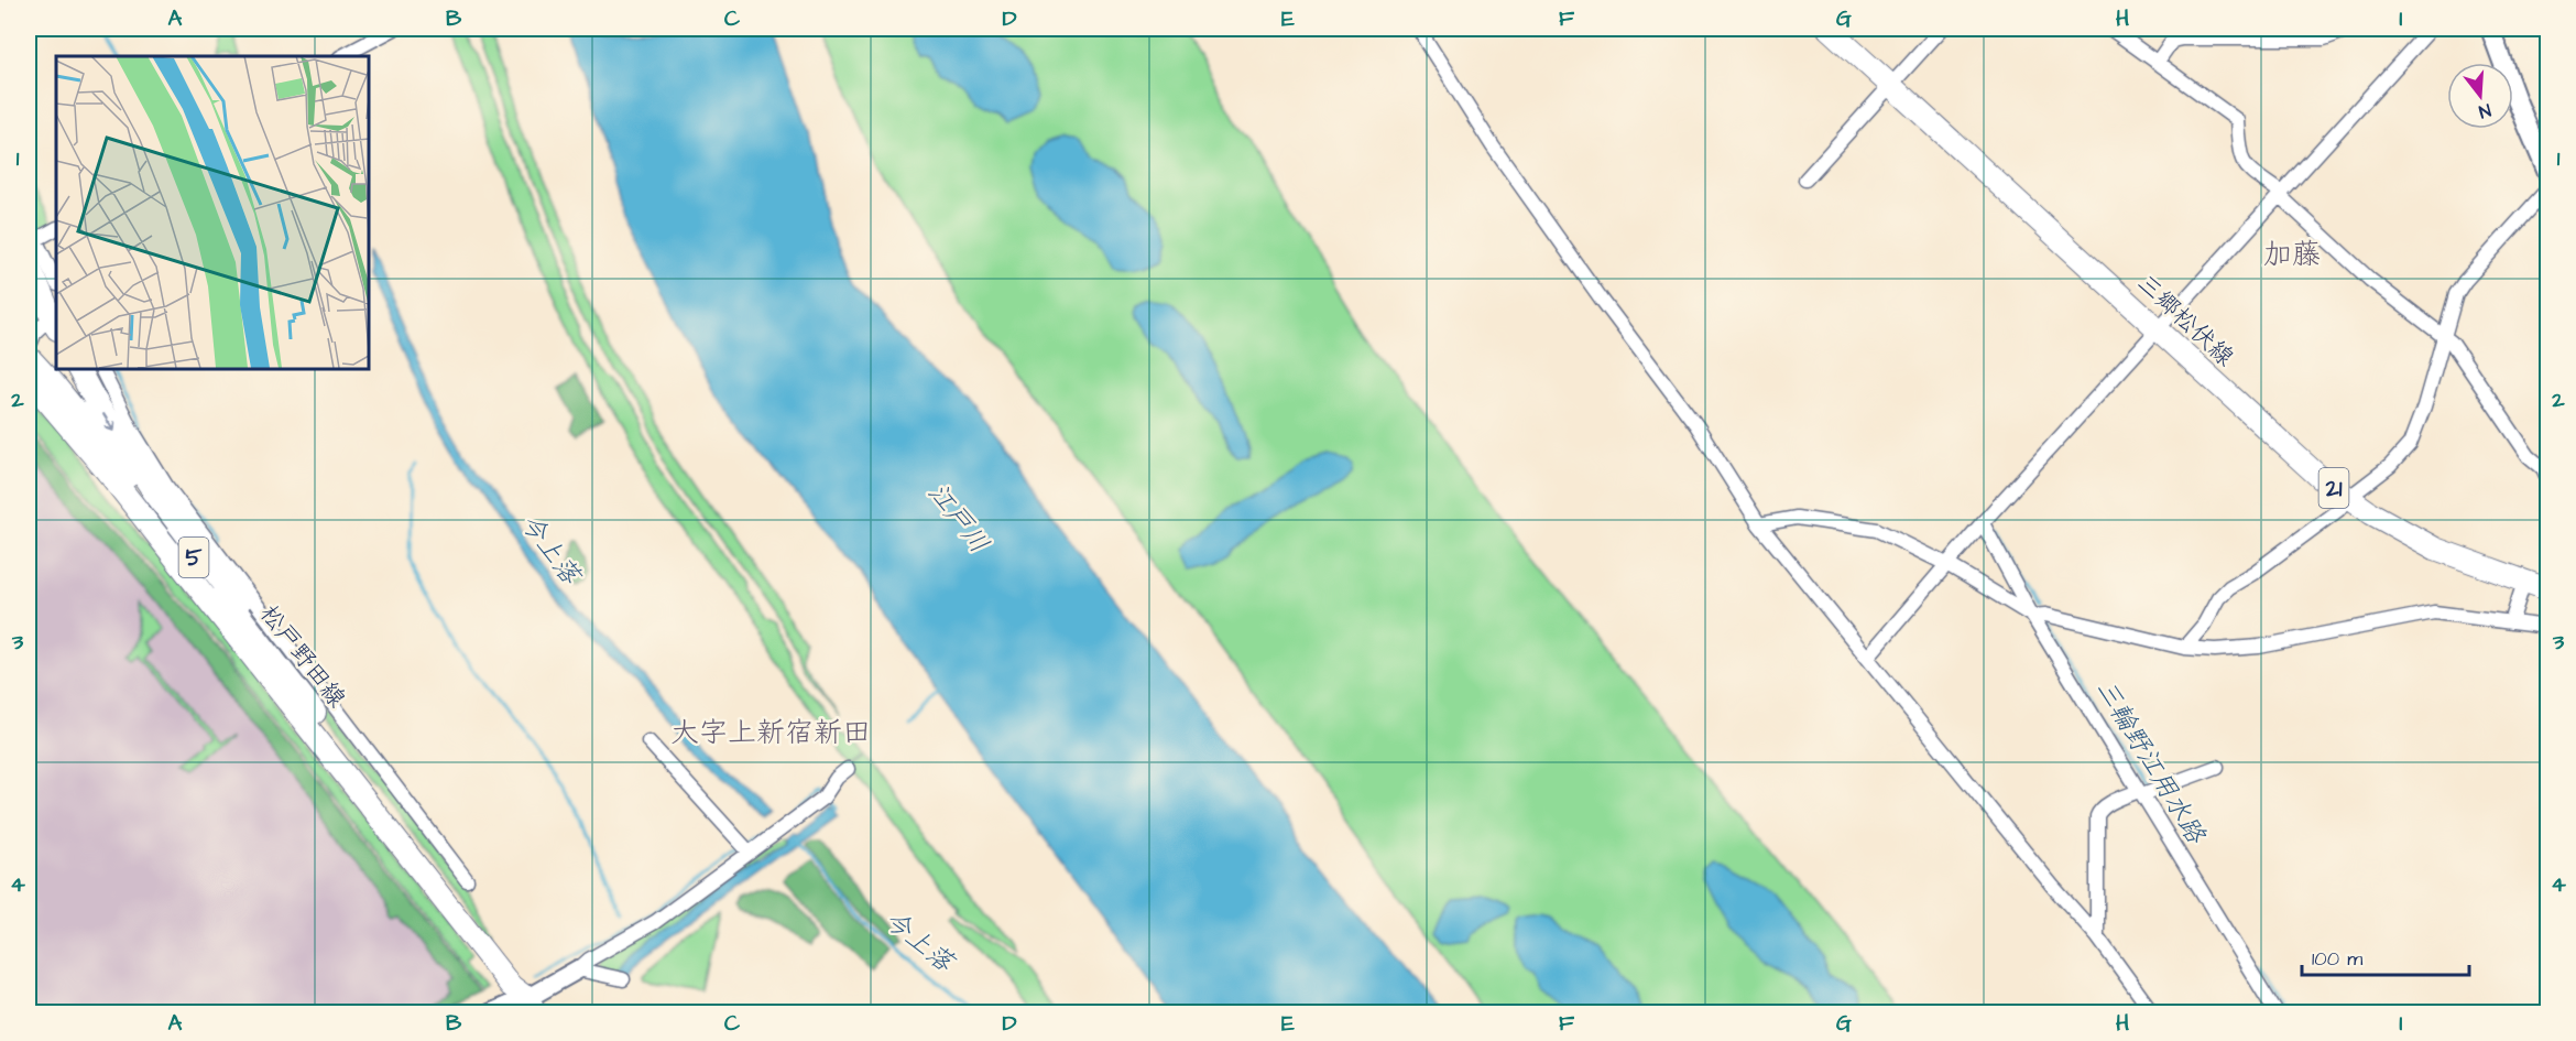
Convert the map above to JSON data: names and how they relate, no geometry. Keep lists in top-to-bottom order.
{
  "streets": {
    "main road": [
      "三郷松伏線",
      "21",
      "5",
      "松戸野田線"
    ]
  },
  "districts": ["加藤", "大字上新宿新田"],
  "water": ["江戸川", "今上落", "三輪野江用水路"],
  "scale_bar": "100 m",
  "north": "bottom",
  "grid": {
    "columns": [
      "A",
      "B",
      "C",
      "D",
      "E",
      "F",
      "G",
      "H",
      "I"
    ],
    "rows": [
      "1",
      "2",
      "3",
      "4"
    ]
  }
}
